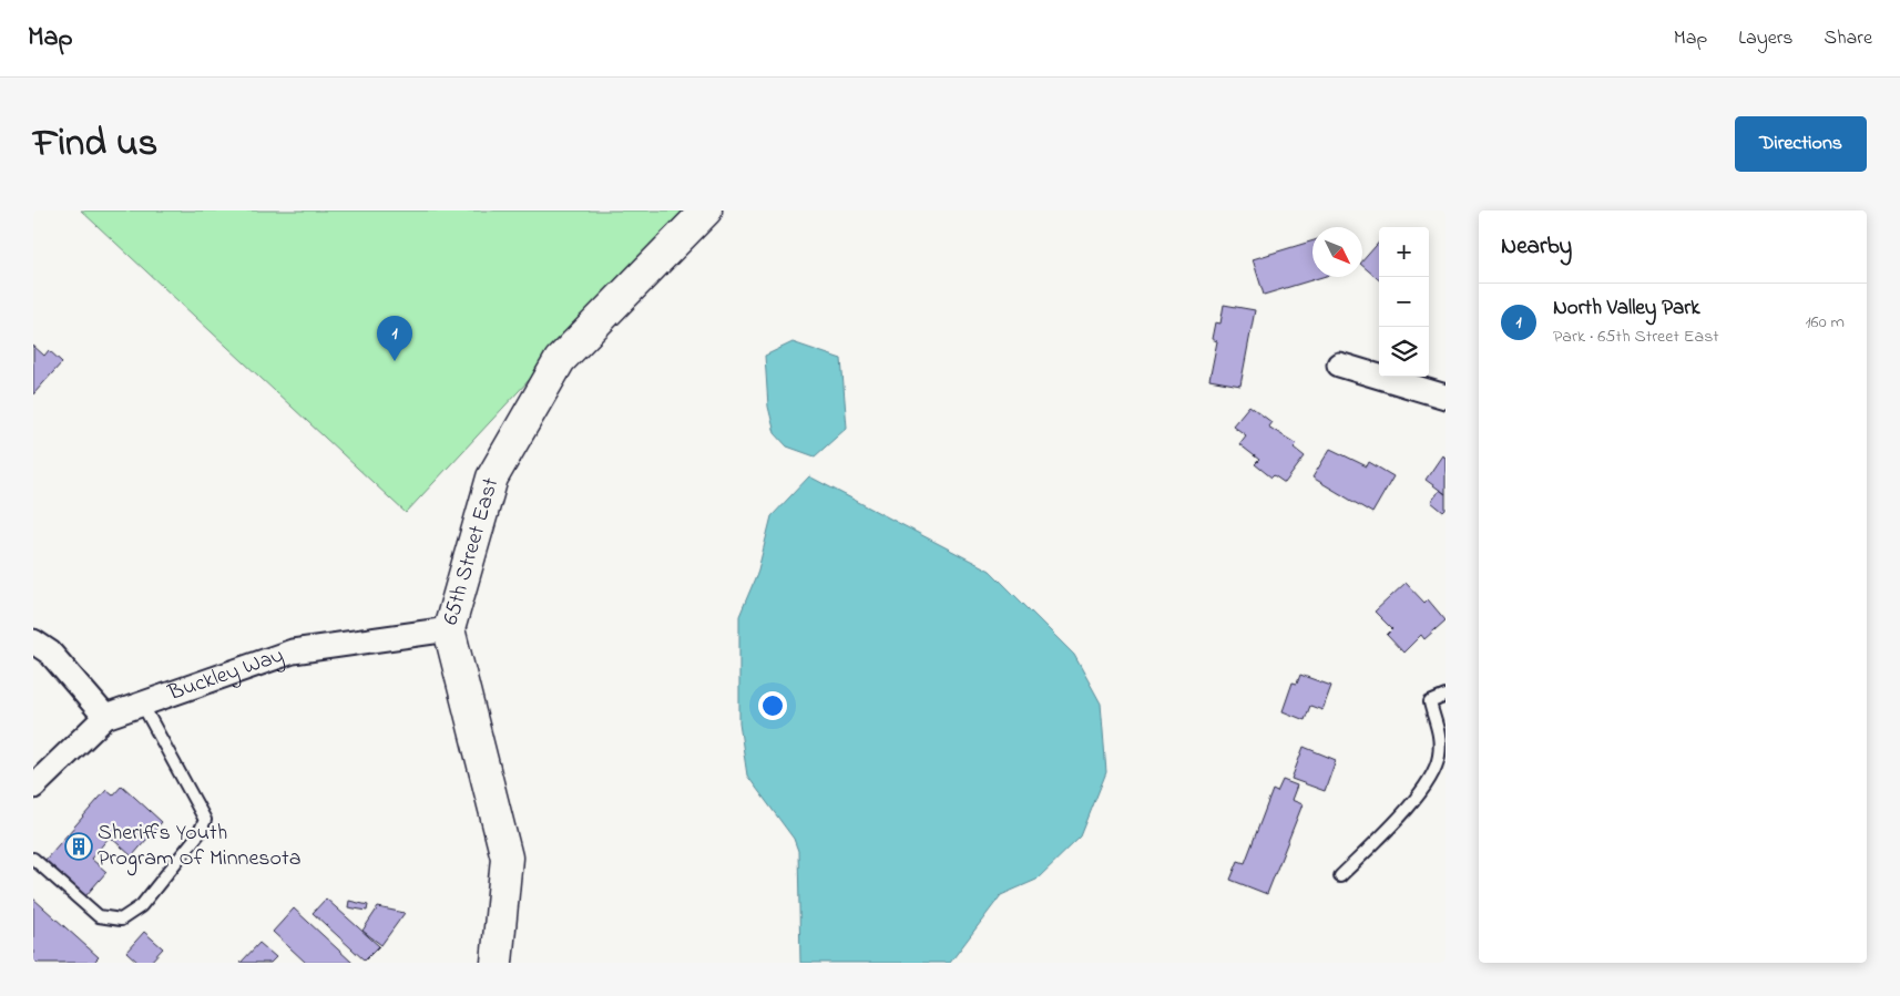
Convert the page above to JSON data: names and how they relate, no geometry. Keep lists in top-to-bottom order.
{
  "streets": {
    "street": ["65th Street East", "Buckley Way"]
  },
  "crossings": [
    ["65th Street East", "Buckley Way"]
  ],
  "places": {
    "building": ["Sheriffs Youth Program Of Minnesota"]
  },
  "north": "bottom right",
  "page": {
    "header": "Map",
    "nav": ["Map", "Layers", "Share"],
    "title": "Find us",
    "buttons": "Directions",
    "heading": "Nearby",
    "map_buttons": ["+", "−"],
    "list": [
      {
        "mark": "1",
        "name": "North Valley Park",
        "note": "Park · 65th Street East",
        "value": "160 m"
      }
    ],
    "pins": "1"
  }
}
